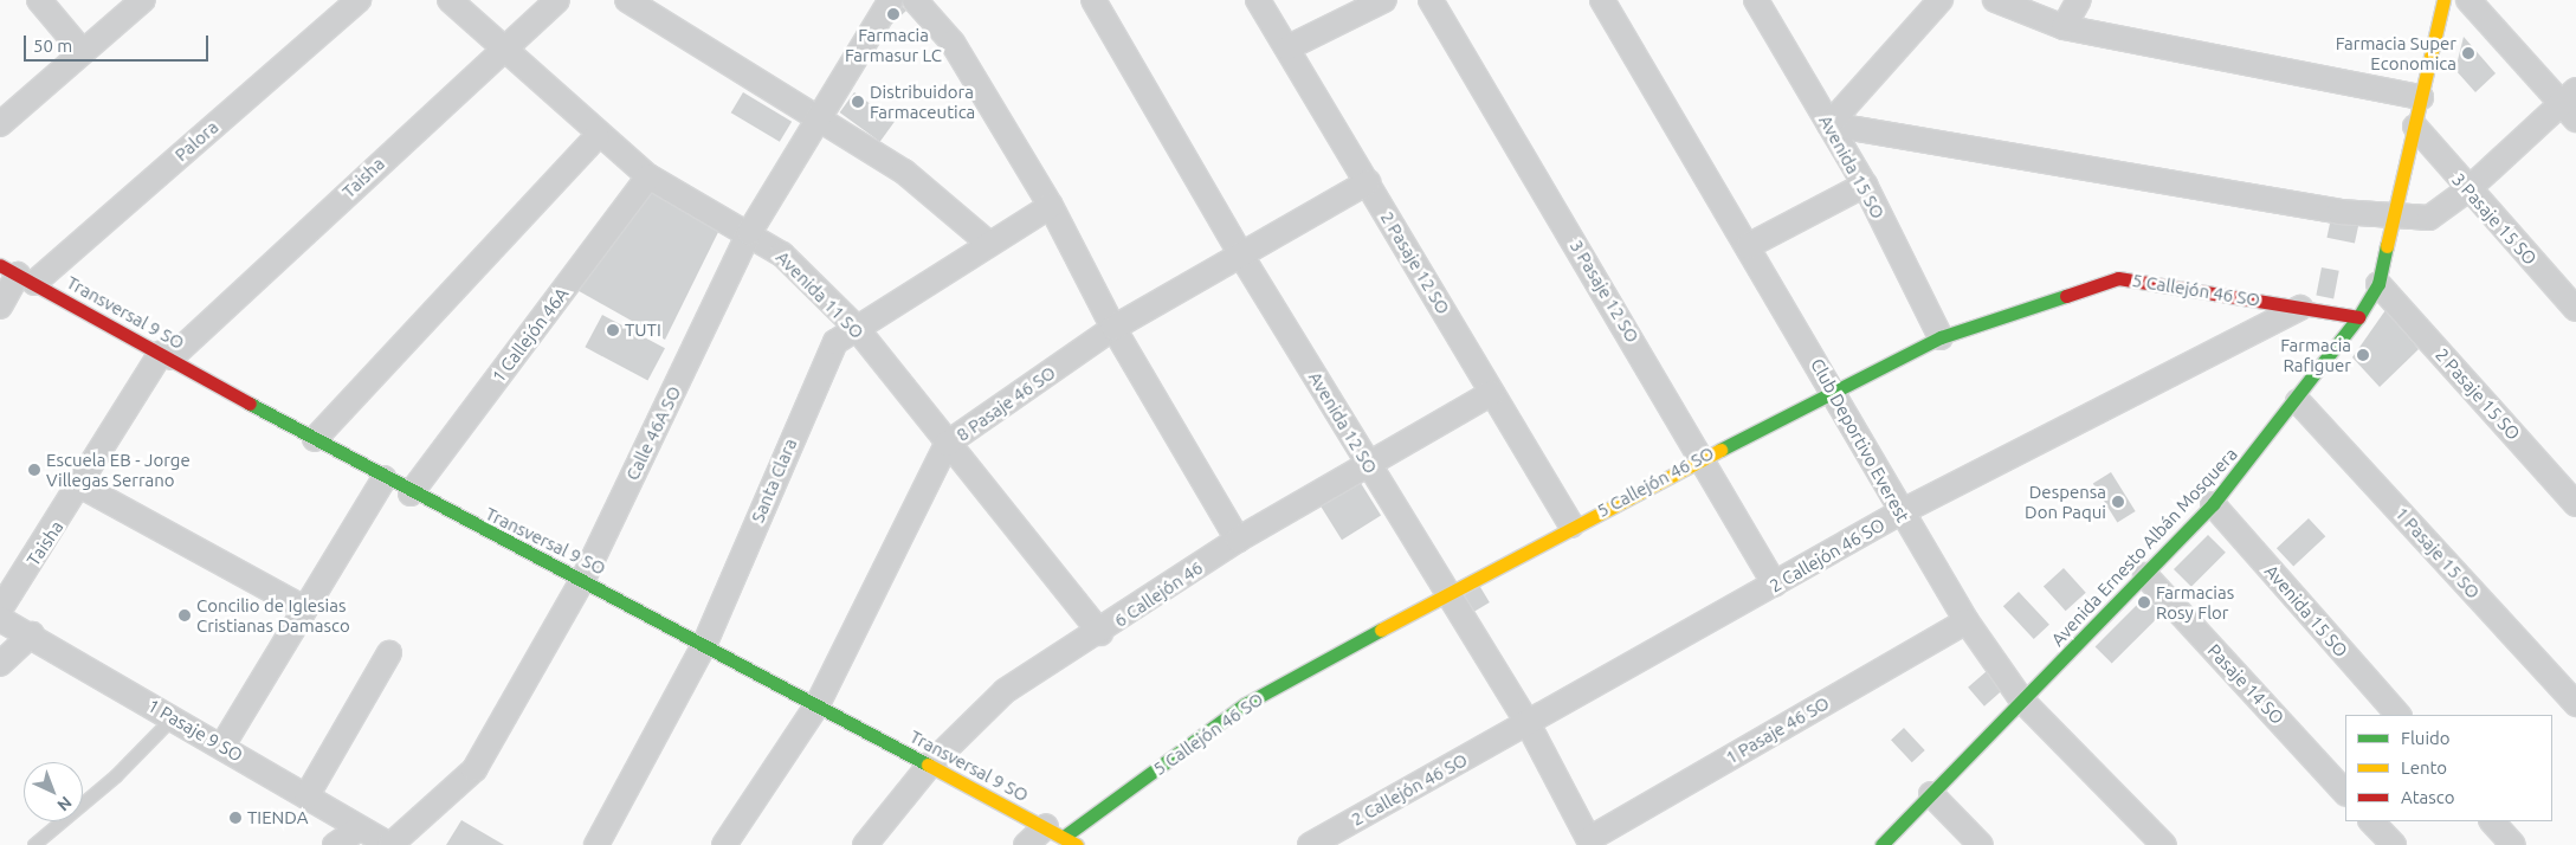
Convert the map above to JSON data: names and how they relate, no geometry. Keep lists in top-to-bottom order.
{
  "streets": {
    "street": [
      "Palora",
      "Avenida 15 SO",
      "Taisha",
      "3 Pasaje 15 SO",
      "2 Pasaje 12 SO",
      "5 Callejón 46 SO",
      "3 Pasaje 12 SO",
      "Avenida 11 SO",
      "Transversal 9 SO",
      "1 Callejón 46A",
      "2 Pasaje 15 SO",
      "8 Pasaje 46 SO",
      "Avenida 12 SO",
      "Calle 46A SO",
      "Club Deportivo Everest",
      "Santa Clara",
      "Avenida Ernesto Albán Mosquera",
      "1 Pasaje 15 SO",
      "2 Callejón 46 SO",
      "6 Callejón 46",
      "Pasaje 14 SO",
      "1 Pasaje 9 SO",
      "1 Pasaje 46 SO"
    ]
  },
  "crossings": [
    ["Palora", "Transversal 9 SO"],
    ["Avenida 15 SO", "5 Callejón 46 SO"],
    ["Avenida 15 SO", "Avenida Ernesto Albán Mosquera"],
    ["Taisha", "Avenida 11 SO"],
    ["Taisha", "Transversal 9 SO"],
    ["3 Pasaje 15 SO", "Avenida Ernesto Albán Mosquera"],
    ["2 Pasaje 12 SO", "5 Callejón 46 SO"],
    ["2 Pasaje 12 SO", "8 Pasaje 46 SO"],
    ["2 Pasaje 12 SO", "6 Callejón 46"],
    ["5 Callejón 46 SO", "3 Pasaje 12 SO"],
    ["5 Callejón 46 SO", "Transversal 9 SO"],
    ["5 Callejón 46 SO", "Avenida 12 SO"],
    ["5 Callejón 46 SO", "Club Deportivo Everest"],
    ["5 Callejón 46 SO", "2 Callejón 46 SO"],
    ["3 Pasaje 12 SO", "2 Callejón 46 SO"],
    ["Avenida 11 SO", "1 Callejón 46A"],
    ["Avenida 11 SO", "8 Pasaje 46 SO"],
    ["Avenida 11 SO", "Calle 46A SO"],
    ["Avenida 11 SO", "Santa Clara"],
    ["Avenida 11 SO", "6 Callejón 46"],
    ["Transversal 9 SO", "1 Callejón 46A"],
    ["Transversal 9 SO", "8 Pasaje 46 SO"],
    ["Transversal 9 SO", "Calle 46A SO"],
    ["Transversal 9 SO", "Santa Clara"],
    ["Transversal 9 SO", "6 Callejón 46"],
    ["2 Pasaje 15 SO", "Avenida Ernesto Albán Mosquera"],
    ["8 Pasaje 46 SO", "Avenida 12 SO"],
    ["Avenida 12 SO", "2 Callejón 46 SO"],
    ["Avenida 12 SO", "6 Callejón 46"],
    ["Avenida 12 SO", "1 Pasaje 46 SO"],
    ["Calle 46A SO", "1 Pasaje 9 SO"],
    ["Club Deportivo Everest", "Avenida Ernesto Albán Mosquera"],
    ["Club Deportivo Everest", "2 Callejón 46 SO"],
    ["Club Deportivo Everest", "1 Pasaje 46 SO"],
    ["Avenida Ernesto Albán Mosquera", "1 Pasaje 15 SO"],
    ["Avenida Ernesto Albán Mosquera", "Pasaje 14 SO"]
  ],
  "places": [
    "Farmacia Farmasur LC",
    "Farmacia Super Economica",
    "Distribuidora Farmaceutica",
    "TUTI",
    "Farmacia Rafiguer",
    "Escuela EB - Jorge Villegas Serrano",
    "Despensa Don Paqui",
    "Farmacias Rosy Flor",
    "Concilio de Iglesias Cristianas Damasco",
    "TIENDA"
  ],
  "legend": ["Fluido", "Lento", "Atasco"],
  "scale_bar": "50 m",
  "north": "bottom right"
}
